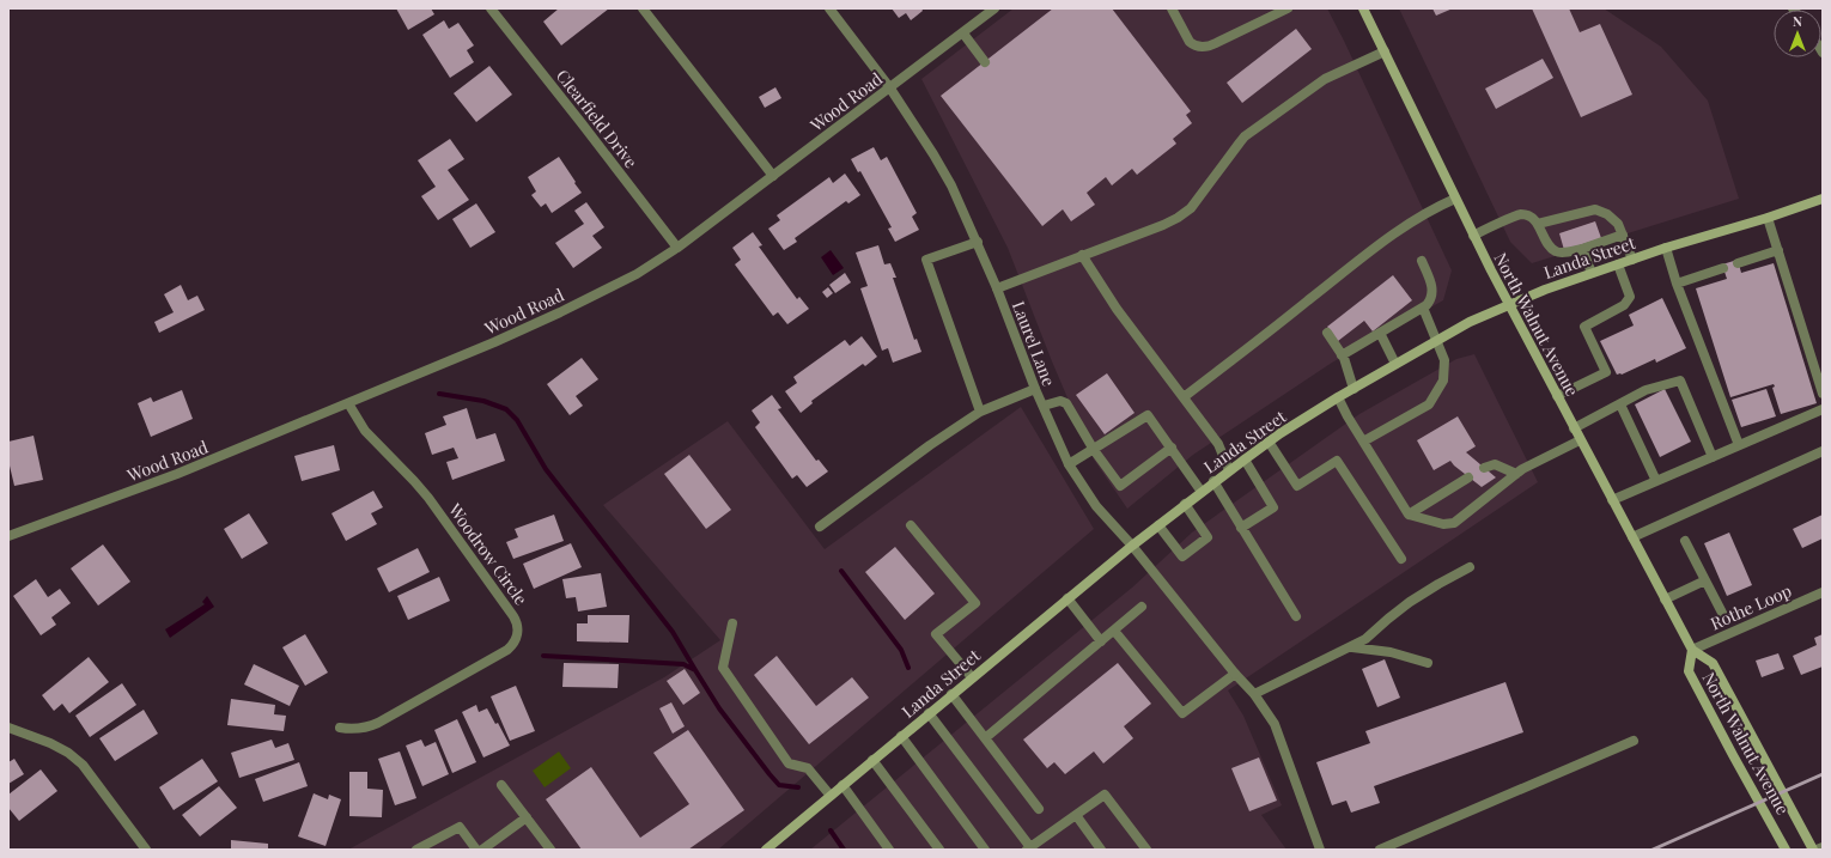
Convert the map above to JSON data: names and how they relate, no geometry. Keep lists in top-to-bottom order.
{
  "streets": {
    "main road": ["Landa Street", "North Walnut Avenue"],
    "street": [
      "Wood Road",
      "Clearfield Drive",
      "Laurel Lane",
      "Woodrow Circle",
      "Rothe Loop"
    ]
  },
  "crossings": [
    ["Wood Road", "Clearfield Drive"],
    ["Wood Road", "Laurel Lane"],
    ["Wood Road", "Woodrow Circle"],
    ["Landa Street", "North Walnut Avenue"],
    ["Landa Street", "Laurel Lane"],
    ["North Walnut Avenue", "Rothe Loop"]
  ],
  "north": "top"
}
